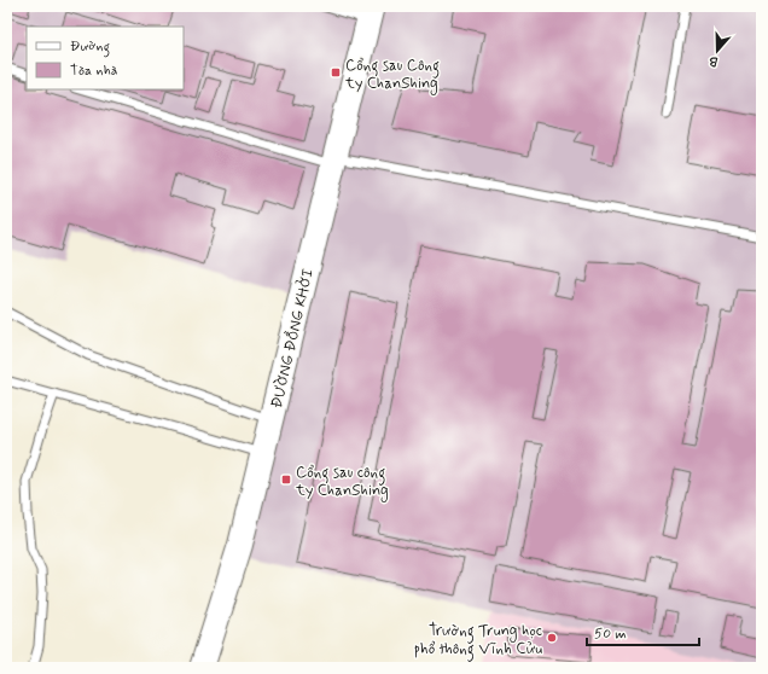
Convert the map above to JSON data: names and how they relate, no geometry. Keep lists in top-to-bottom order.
{
  "streets": {
    "main road": ["ĐƯỜNG ĐỒNG KHỞI"]
  },
  "places": {
    "transit": ["Cổng sau Công ty ChanShing", "Cổng sau công ty ChanShing"],
    "other": ["Trường Trung học phổ thông Vĩnh Cửu"]
  },
  "legend": ["Đường", "Tòa nhà"],
  "scale_bar": "50 m",
  "north": "bottom"
}
